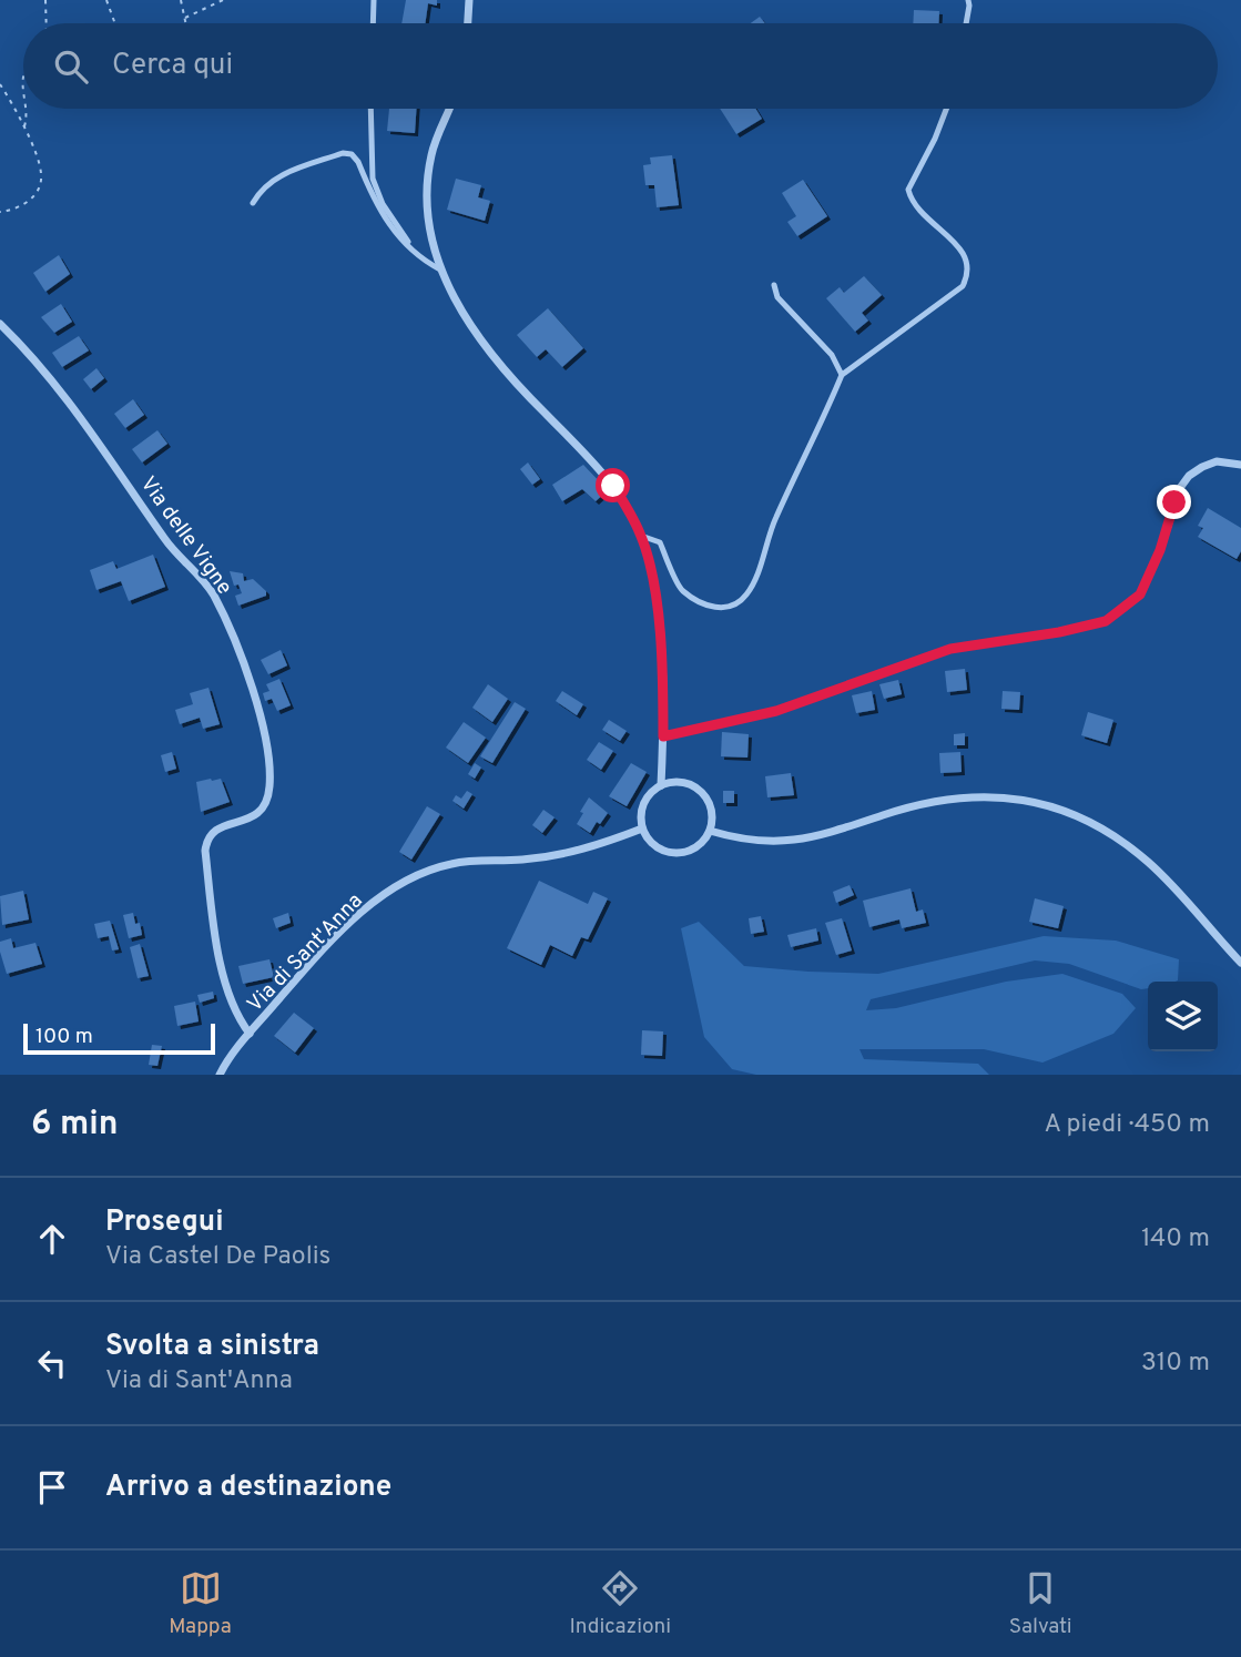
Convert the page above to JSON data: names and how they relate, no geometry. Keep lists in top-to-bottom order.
{
  "streets": {
    "street": ["Via delle Vigne", "Via di Sant'Anna"]
  },
  "crossings": [
    ["Via delle Vigne", "Via di Sant'Anna"]
  ],
  "scale_bar": "100 m",
  "page": {
    "search": "Cerca qui",
    "scale": "100 m",
    "heading": ["6 min", "A piedi · 450 m"],
    "list": [
      ["Prosegui", "Via Castel De Paolis", "140 m"],
      ["Svolta a sinistra", "Via di Sant'Anna", "310 m"],
      "Arrivo a destinazione"
    ],
    "nav": ["Mappa", "Indicazioni", "Salvati"]
  }
}
